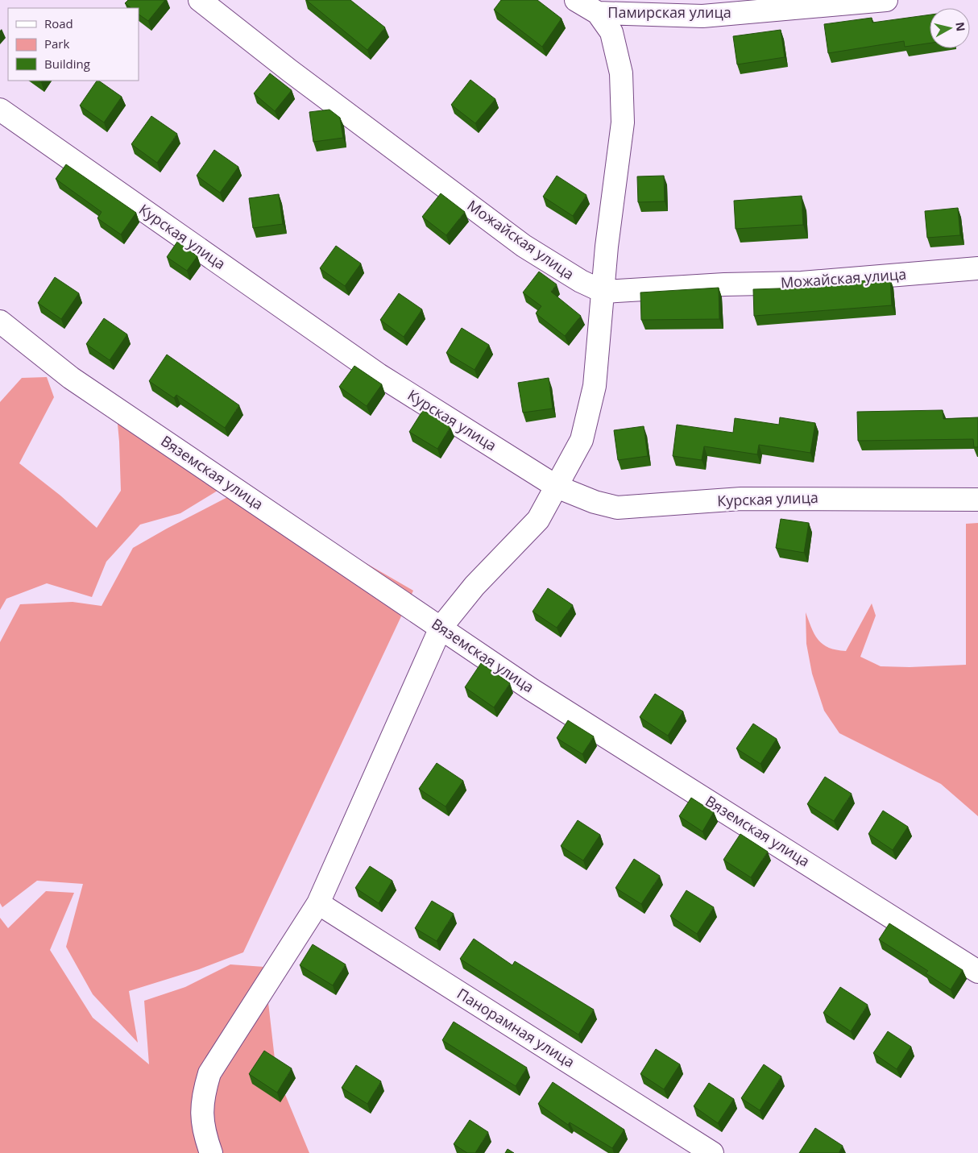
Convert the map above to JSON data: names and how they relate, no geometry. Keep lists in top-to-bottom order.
{
  "streets": {
    "street": [
      "Памирская улица",
      "Курская улица",
      "Можайская улица",
      "Вяземская улица",
      "Панорамная улица"
    ]
  },
  "legend": ["Road", "Park", "Building"],
  "north": "right"
}
